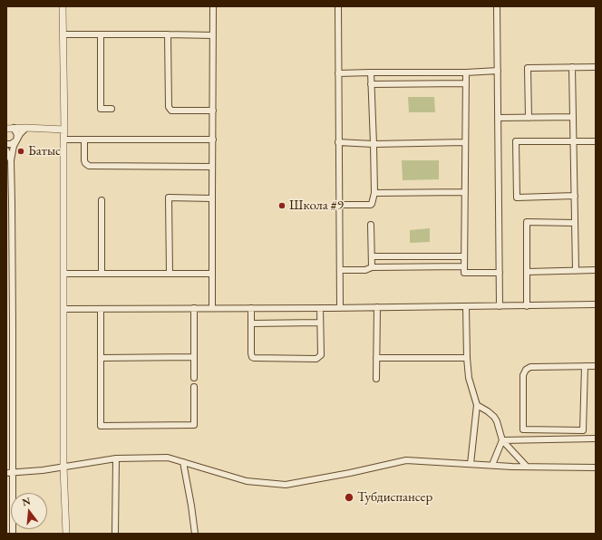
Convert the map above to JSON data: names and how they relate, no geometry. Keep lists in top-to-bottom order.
{
  "places": ["Батыс", "Школа #9", "Тубдиспансер"],
  "north": "top"
}
